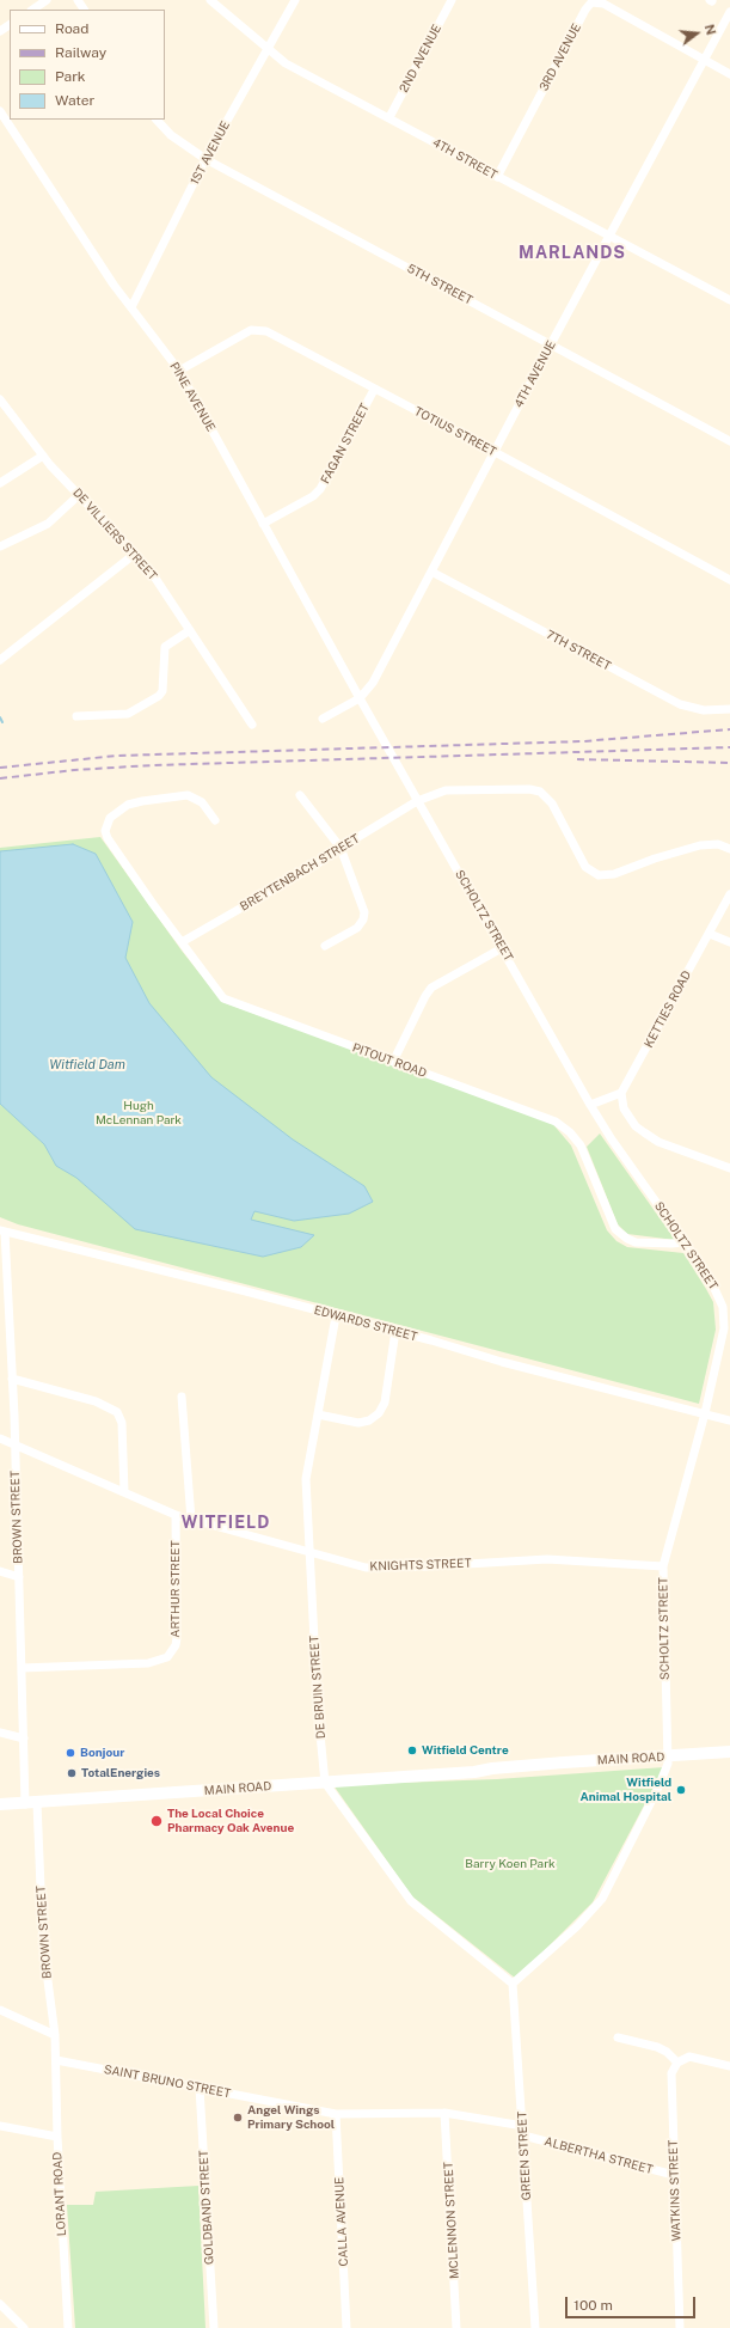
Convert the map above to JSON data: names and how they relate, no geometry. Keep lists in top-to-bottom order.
{
  "streets": {
    "street": [
      "3RD AVENUE",
      "2ND AVENUE",
      "1ST AVENUE",
      "4TH STREET",
      "5TH STREET",
      "4TH AVENUE",
      "PINE AVENUE",
      "TOTIUS STREET",
      "FAGAN STREET",
      "DE VILLIERS STREET",
      "7TH STREET",
      "BREYTENBACH STREET",
      "SCHOLTZ STREET",
      "KETTIES ROAD",
      "PITOUT ROAD",
      "EDWARDS STREET",
      "BROWN STREET",
      "KNIGHTS STREET",
      "ARTHUR STREET",
      "DE BRUIN STREET",
      "MAIN ROAD",
      "SAINT BRUNO STREET",
      "GREEN STREET",
      "ALBERTHA STREET",
      "WATKINS STREET",
      "LORANT ROAD",
      "GOLDBAND STREET",
      "MCLENNON STREET",
      "CALLA AVENUE"
    ]
  },
  "crossings": [
    ["3RD AVENUE", "4TH STREET"],
    ["3RD AVENUE", "4TH AVENUE"],
    ["2ND AVENUE", "4TH STREET"],
    ["1ST AVENUE", "4TH STREET"],
    ["1ST AVENUE", "5TH STREET"],
    ["1ST AVENUE", "PINE AVENUE"],
    ["4TH STREET", "4TH AVENUE"],
    ["5TH STREET", "4TH AVENUE"],
    ["4TH AVENUE", "PINE AVENUE"],
    ["4TH AVENUE", "TOTIUS STREET"],
    ["4TH AVENUE", "7TH STREET"],
    ["4TH AVENUE", "SCHOLTZ STREET"],
    ["PINE AVENUE", "TOTIUS STREET"],
    ["PINE AVENUE", "FAGAN STREET"],
    ["PINE AVENUE", "SCHOLTZ STREET"],
    ["TOTIUS STREET", "FAGAN STREET"],
    ["BREYTENBACH STREET", "SCHOLTZ STREET"],
    ["BREYTENBACH STREET", "PITOUT ROAD"],
    ["SCHOLTZ STREET", "PITOUT ROAD"],
    ["SCHOLTZ STREET", "EDWARDS STREET"],
    ["SCHOLTZ STREET", "KNIGHTS STREET"],
    ["SCHOLTZ STREET", "MAIN ROAD"],
    ["SCHOLTZ STREET", "GREEN STREET"],
    ["EDWARDS STREET", "BROWN STREET"],
    ["EDWARDS STREET", "DE BRUIN STREET"],
    ["BROWN STREET", "KNIGHTS STREET"],
    ["BROWN STREET", "ARTHUR STREET"],
    ["BROWN STREET", "MAIN ROAD"],
    ["BROWN STREET", "SAINT BRUNO STREET"],
    ["BROWN STREET", "LORANT ROAD"],
    ["KNIGHTS STREET", "ARTHUR STREET"],
    ["KNIGHTS STREET", "DE BRUIN STREET"],
    ["DE BRUIN STREET", "MAIN ROAD"],
    ["SAINT BRUNO STREET", "LORANT ROAD"],
    ["SAINT BRUNO STREET", "GOLDBAND STREET"],
    ["SAINT BRUNO STREET", "CALLA AVENUE"],
    ["GREEN STREET", "ALBERTHA STREET"],
    ["ALBERTHA STREET", "WATKINS STREET"]
  ],
  "districts": ["MARLANDS", "WITFIELD"],
  "water": ["Witfield Dam"],
  "parks": ["Hugh McLennan Park", "Barry Koen Park"],
  "places": [
    "Witfield Centre",
    "Bonjour",
    "TotalEnergies",
    "Witfield Animal Hospital",
    "The Local Choice Pharmacy Oak Avenue",
    "Angel Wings Primary School"
  ],
  "legend": [
    "Road",
    "Railway",
    "Park",
    "Water"
  ],
  "scale_bar": "100 m",
  "north": "right"
}
